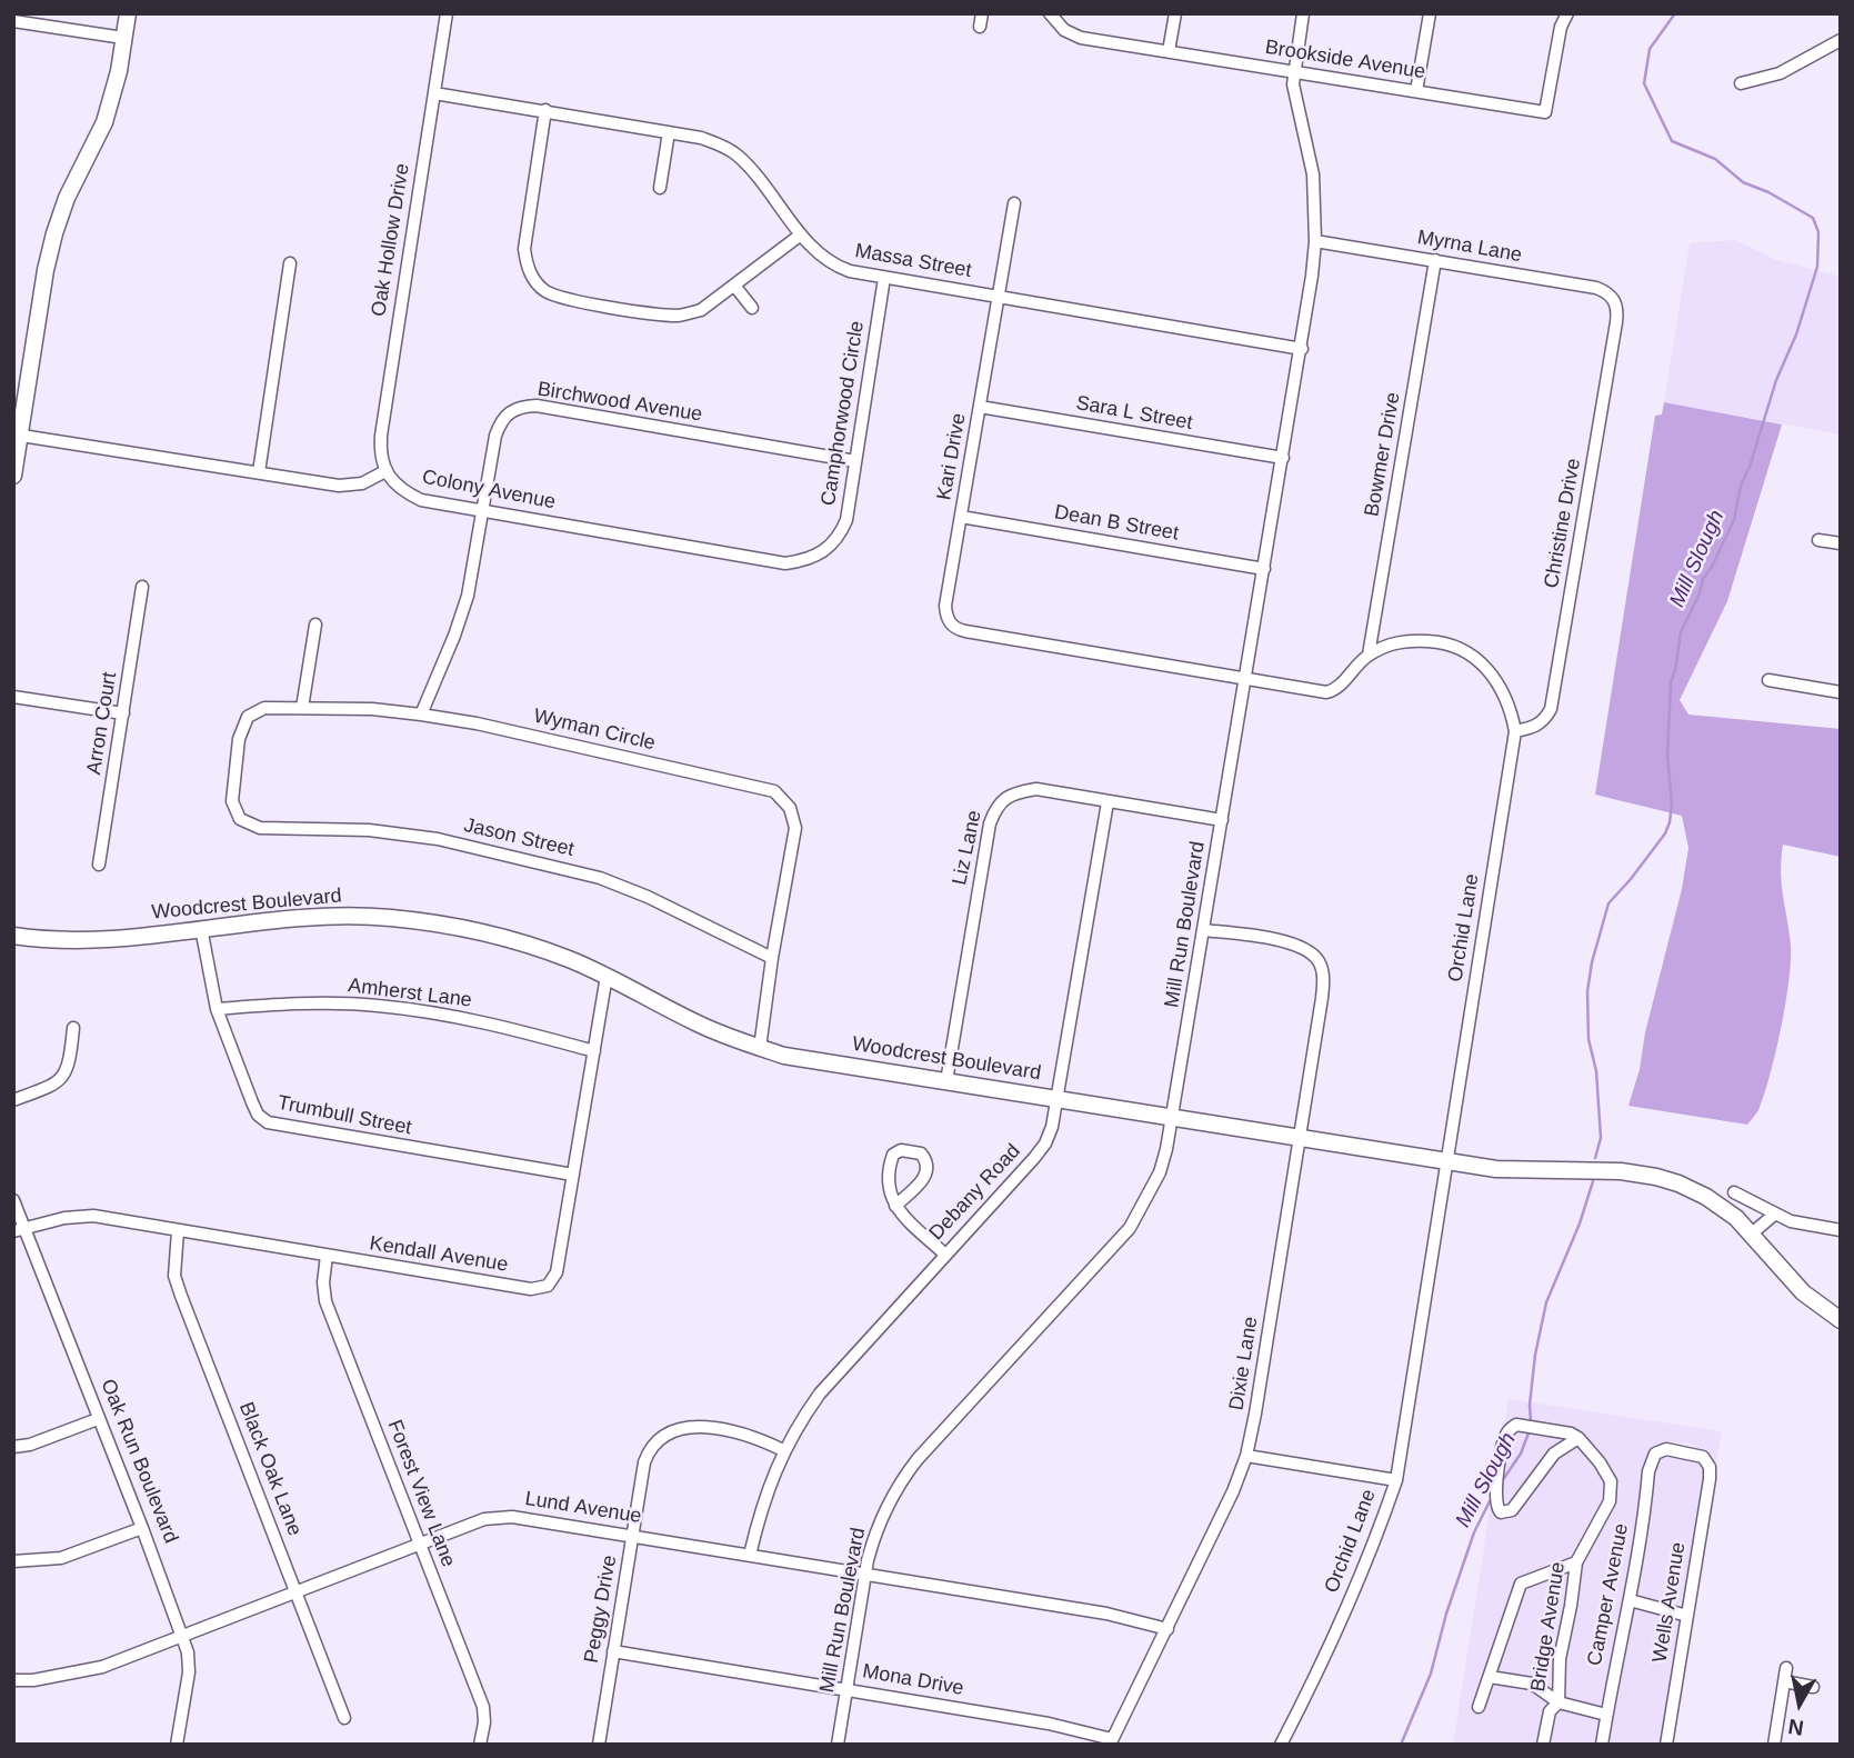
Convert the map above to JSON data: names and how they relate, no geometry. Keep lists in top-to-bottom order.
{
  "streets": {
    "street": [
      "Brookside Avenue",
      "Oak Hollow Drive",
      "Myrna Lane",
      "Massa Street",
      "Birchwood Avenue",
      "Camphorwood Circle",
      "Sara L Street",
      "Bowmer Drive",
      "Kari Drive",
      "Colony Avenue",
      "Dean B Street",
      "Christine Drive",
      "Arron Court",
      "Wyman Circle",
      "Jason Street",
      "Liz Lane",
      "Woodcrest Boulevard",
      "Mill Run Boulevard",
      "Orchid Lane",
      "Amherst Lane",
      "Trumbull Street",
      "Debany Road",
      "Kendall Avenue",
      "Dixie Lane",
      "Oak Run Boulevard",
      "Black Oak Lane",
      "Forest View Lane",
      "Lund Avenue",
      "Camper Avenue",
      "Wells Avenue",
      "Peggy Drive",
      "Bridge Avenue",
      "Mona Drive"
    ]
  },
  "crossings": [
    ["Brookside Avenue", "Mill Run Boulevard"],
    ["Oak Hollow Drive", "Massa Street"],
    ["Oak Hollow Drive", "Colony Avenue"],
    ["Myrna Lane", "Bowmer Drive"],
    ["Myrna Lane", "Christine Drive"],
    ["Myrna Lane", "Mill Run Boulevard"],
    ["Massa Street", "Camphorwood Circle"],
    ["Massa Street", "Kari Drive"],
    ["Massa Street", "Mill Run Boulevard"],
    ["Birchwood Avenue", "Camphorwood Circle"],
    ["Birchwood Avenue", "Colony Avenue"],
    ["Birchwood Avenue", "Wyman Circle"],
    ["Camphorwood Circle", "Colony Avenue"],
    ["Sara L Street", "Kari Drive"],
    ["Sara L Street", "Mill Run Boulevard"],
    ["Bowmer Drive", "Orchid Lane"],
    ["Kari Drive", "Dean B Street"],
    ["Kari Drive", "Orchid Lane"],
    ["Dean B Street", "Mill Run Boulevard"],
    ["Christine Drive", "Orchid Lane"],
    ["Wyman Circle", "Jason Street"],
    ["Wyman Circle", "Woodcrest Boulevard"],
    ["Liz Lane", "Woodcrest Boulevard"],
    ["Liz Lane", "Mill Run Boulevard"],
    ["Liz Lane", "Debany Road"],
    ["Woodcrest Boulevard", "Mill Run Boulevard"],
    ["Woodcrest Boulevard", "Orchid Lane"],
    ["Woodcrest Boulevard", "Trumbull Street"],
    ["Woodcrest Boulevard", "Debany Road"],
    ["Woodcrest Boulevard", "Kendall Avenue"],
    ["Woodcrest Boulevard", "Dixie Lane"],
    ["Mill Run Boulevard", "Orchid Lane"],
    ["Mill Run Boulevard", "Dixie Lane"],
    ["Mill Run Boulevard", "Lund Avenue"],
    ["Mill Run Boulevard", "Mona Drive"],
    ["Amherst Lane", "Trumbull Street"],
    ["Amherst Lane", "Kendall Avenue"],
    ["Trumbull Street", "Kendall Avenue"],
    ["Debany Road", "Lund Avenue"],
    ["Debany Road", "Peggy Drive"],
    ["Kendall Avenue", "Oak Run Boulevard"],
    ["Kendall Avenue", "Black Oak Lane"],
    ["Kendall Avenue", "Forest View Lane"],
    ["Dixie Lane", "Lund Avenue"],
    ["Dixie Lane", "Mona Drive"],
    ["Oak Run Boulevard", "Lund Avenue"],
    ["Black Oak Lane", "Lund Avenue"],
    ["Forest View Lane", "Lund Avenue"],
    ["Lund Avenue", "Peggy Drive"],
    ["Camper Avenue", "Wells Avenue"],
    ["Peggy Drive", "Mona Drive"]
  ],
  "water": ["Mill Slough"],
  "north": "bottom"
}
